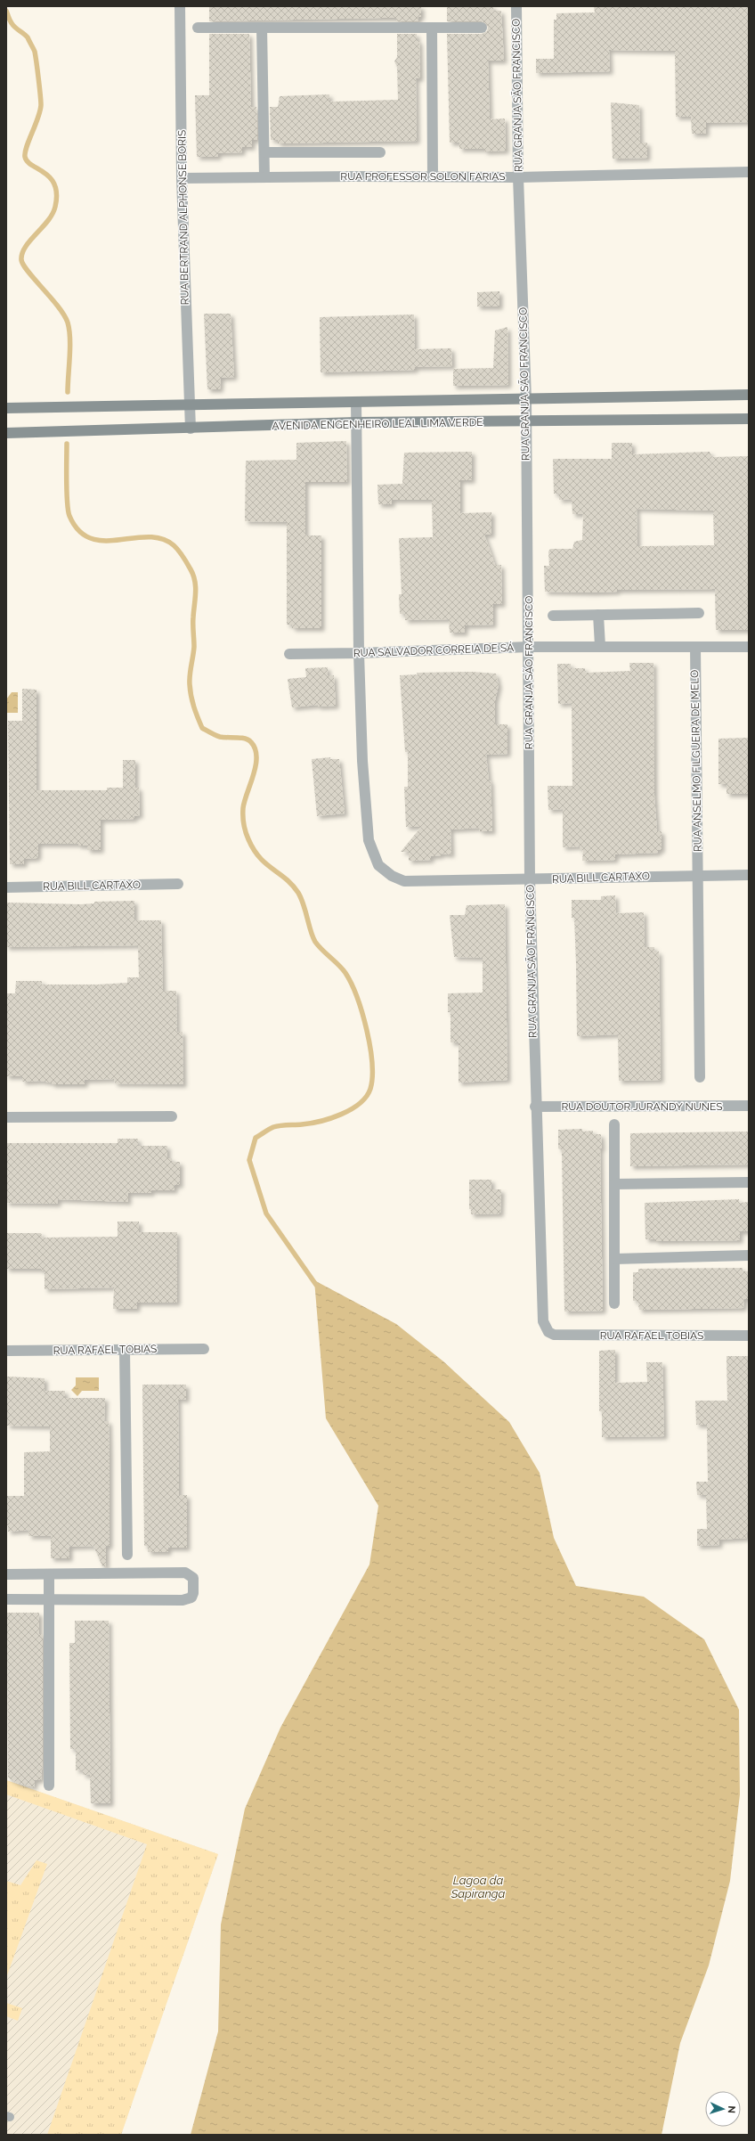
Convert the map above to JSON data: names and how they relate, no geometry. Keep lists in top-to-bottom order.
{
  "streets": {
    "main road": ["AVENIDA ENGENHEIRO LEAL LIMA VERDE"],
    "street": [
      "RUA GRANJA SÃO FRANCISCO",
      "RUA PROFESSOR SOLON FARIAS",
      "RUA BERTRAND ALPHONSE BORIS",
      "RUA SALVADOR CORREIA DE SÁ",
      "RUA ANSELMO FILGUEIRA DE MELO",
      "RUA BILL CARTAXO",
      "RUA DOUTOR JURANDY NUNES",
      "RUA RAFAEL TOBIAS"
    ]
  },
  "crossings": [
    ["RUA GRANJA SÃO FRANCISCO", "RUA PROFESSOR SOLON FARIAS"],
    ["RUA GRANJA SÃO FRANCISCO", "AVENIDA ENGENHEIRO LEAL LIMA VERDE"],
    ["RUA GRANJA SÃO FRANCISCO", "RUA SALVADOR CORREIA DE SÁ"],
    ["RUA GRANJA SÃO FRANCISCO", "RUA BILL CARTAXO"],
    ["RUA GRANJA SÃO FRANCISCO", "RUA DOUTOR JURANDY NUNES"],
    ["RUA GRANJA SÃO FRANCISCO", "RUA RAFAEL TOBIAS"],
    ["RUA PROFESSOR SOLON FARIAS", "RUA BERTRAND ALPHONSE BORIS"],
    ["RUA BERTRAND ALPHONSE BORIS", "AVENIDA ENGENHEIRO LEAL LIMA VERDE"],
    ["AVENIDA ENGENHEIRO LEAL LIMA VERDE", "RUA BILL CARTAXO"],
    ["RUA SALVADOR CORREIA DE SÁ", "RUA ANSELMO FILGUEIRA DE MELO"],
    ["RUA SALVADOR CORREIA DE SÁ", "RUA BILL CARTAXO"],
    ["RUA ANSELMO FILGUEIRA DE MELO", "RUA BILL CARTAXO"]
  ],
  "water": ["Lagoa da Sapiranga"],
  "north": "right"
}
